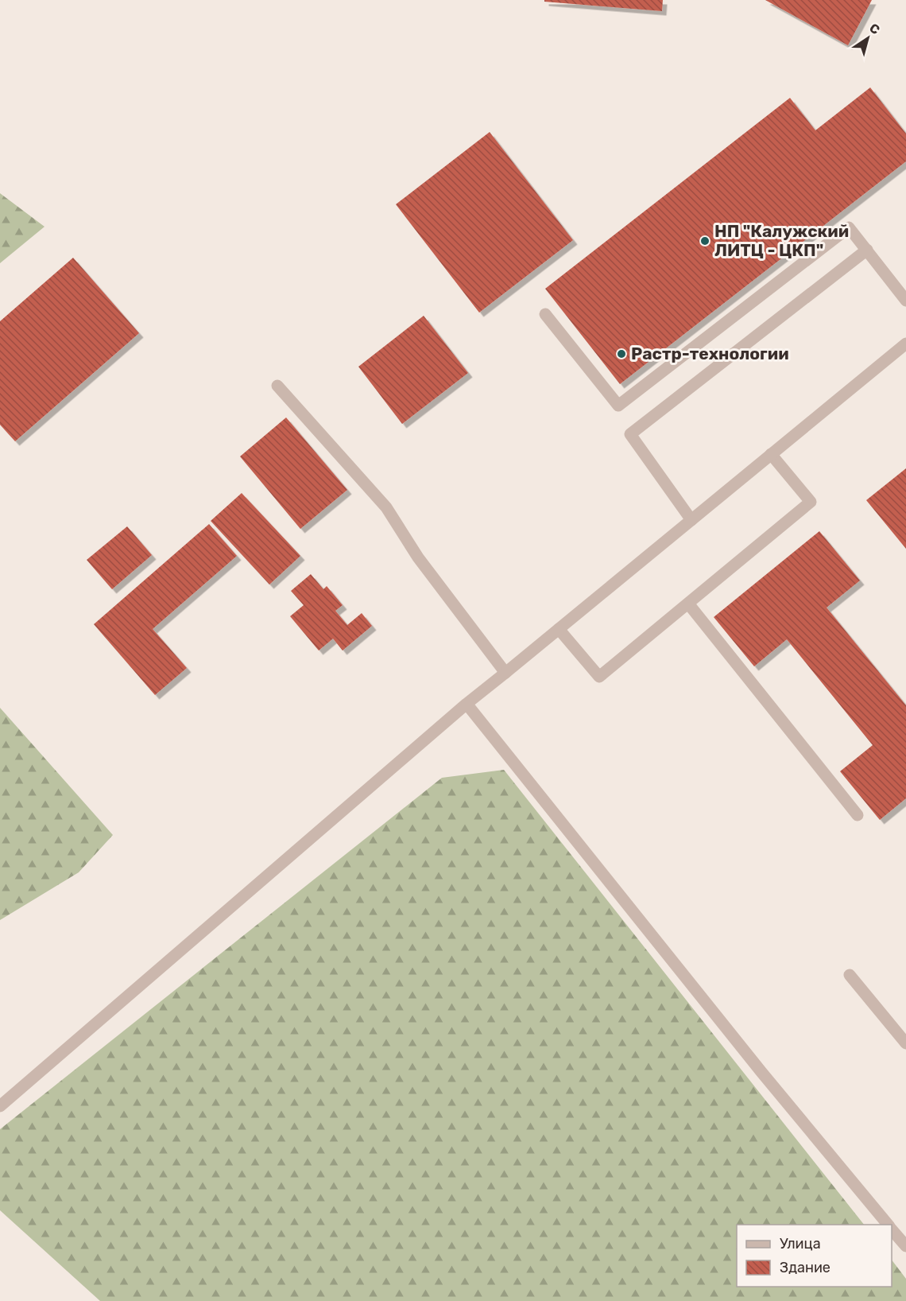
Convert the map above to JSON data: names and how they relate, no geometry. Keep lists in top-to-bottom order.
{
  "places": ["НП \"Калужский ЛИТЦ - ЦКП\"", "Растр-технологии"],
  "legend": ["Улица", "Здание"],
  "north": "top right"
}
